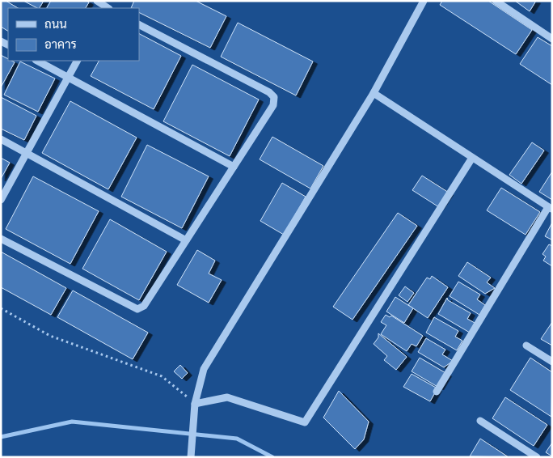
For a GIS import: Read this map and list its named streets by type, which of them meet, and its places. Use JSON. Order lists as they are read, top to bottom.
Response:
{
  "legend": ["ถนน", "อาคาร"]
}
